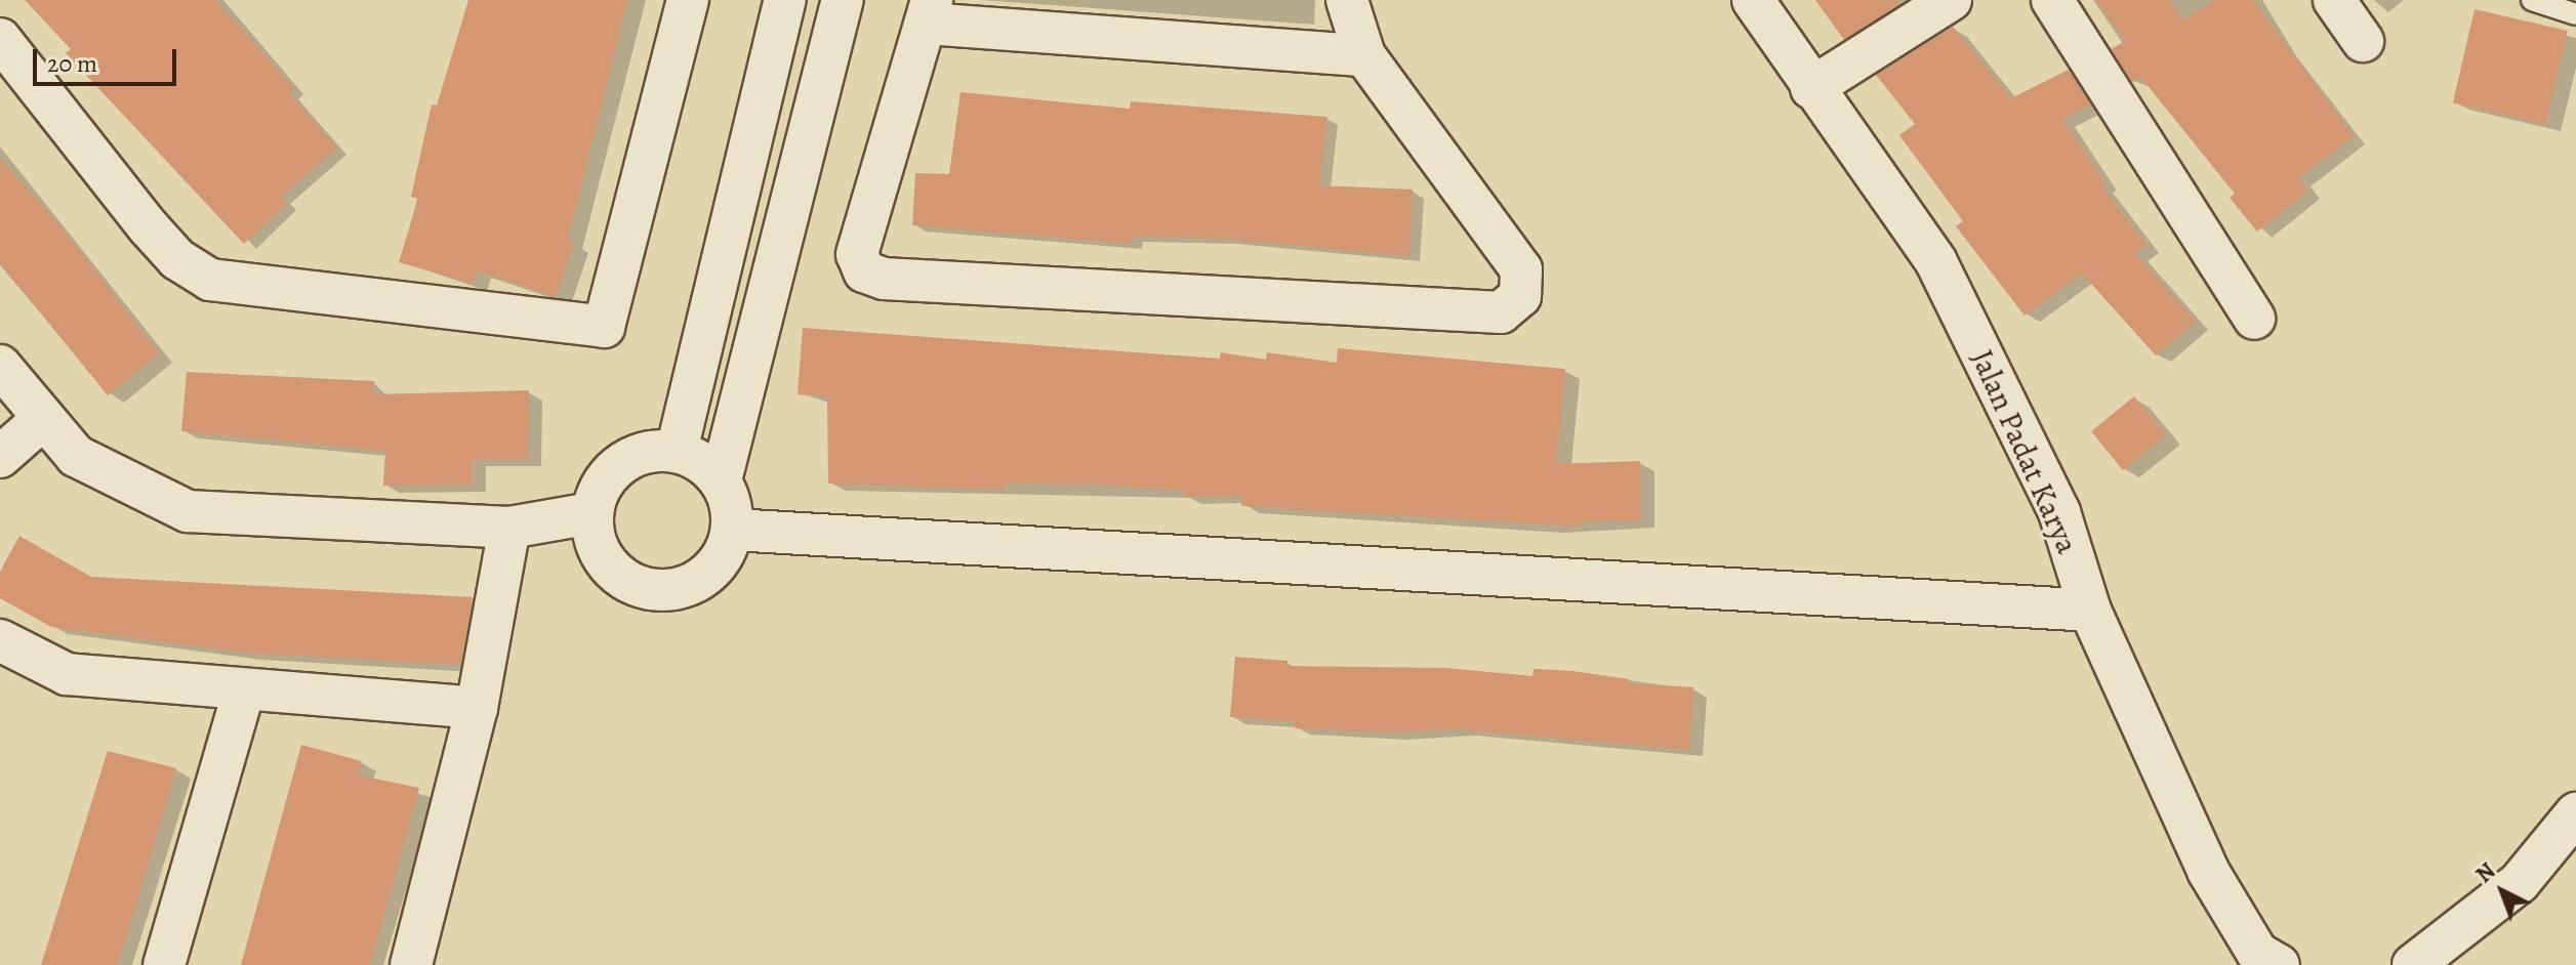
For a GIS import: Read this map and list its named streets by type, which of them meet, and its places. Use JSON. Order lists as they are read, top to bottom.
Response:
{
  "streets": {
    "street": ["Jalan Padat Karya"]
  },
  "scale_bar": "20 m",
  "north": "top left"
}
